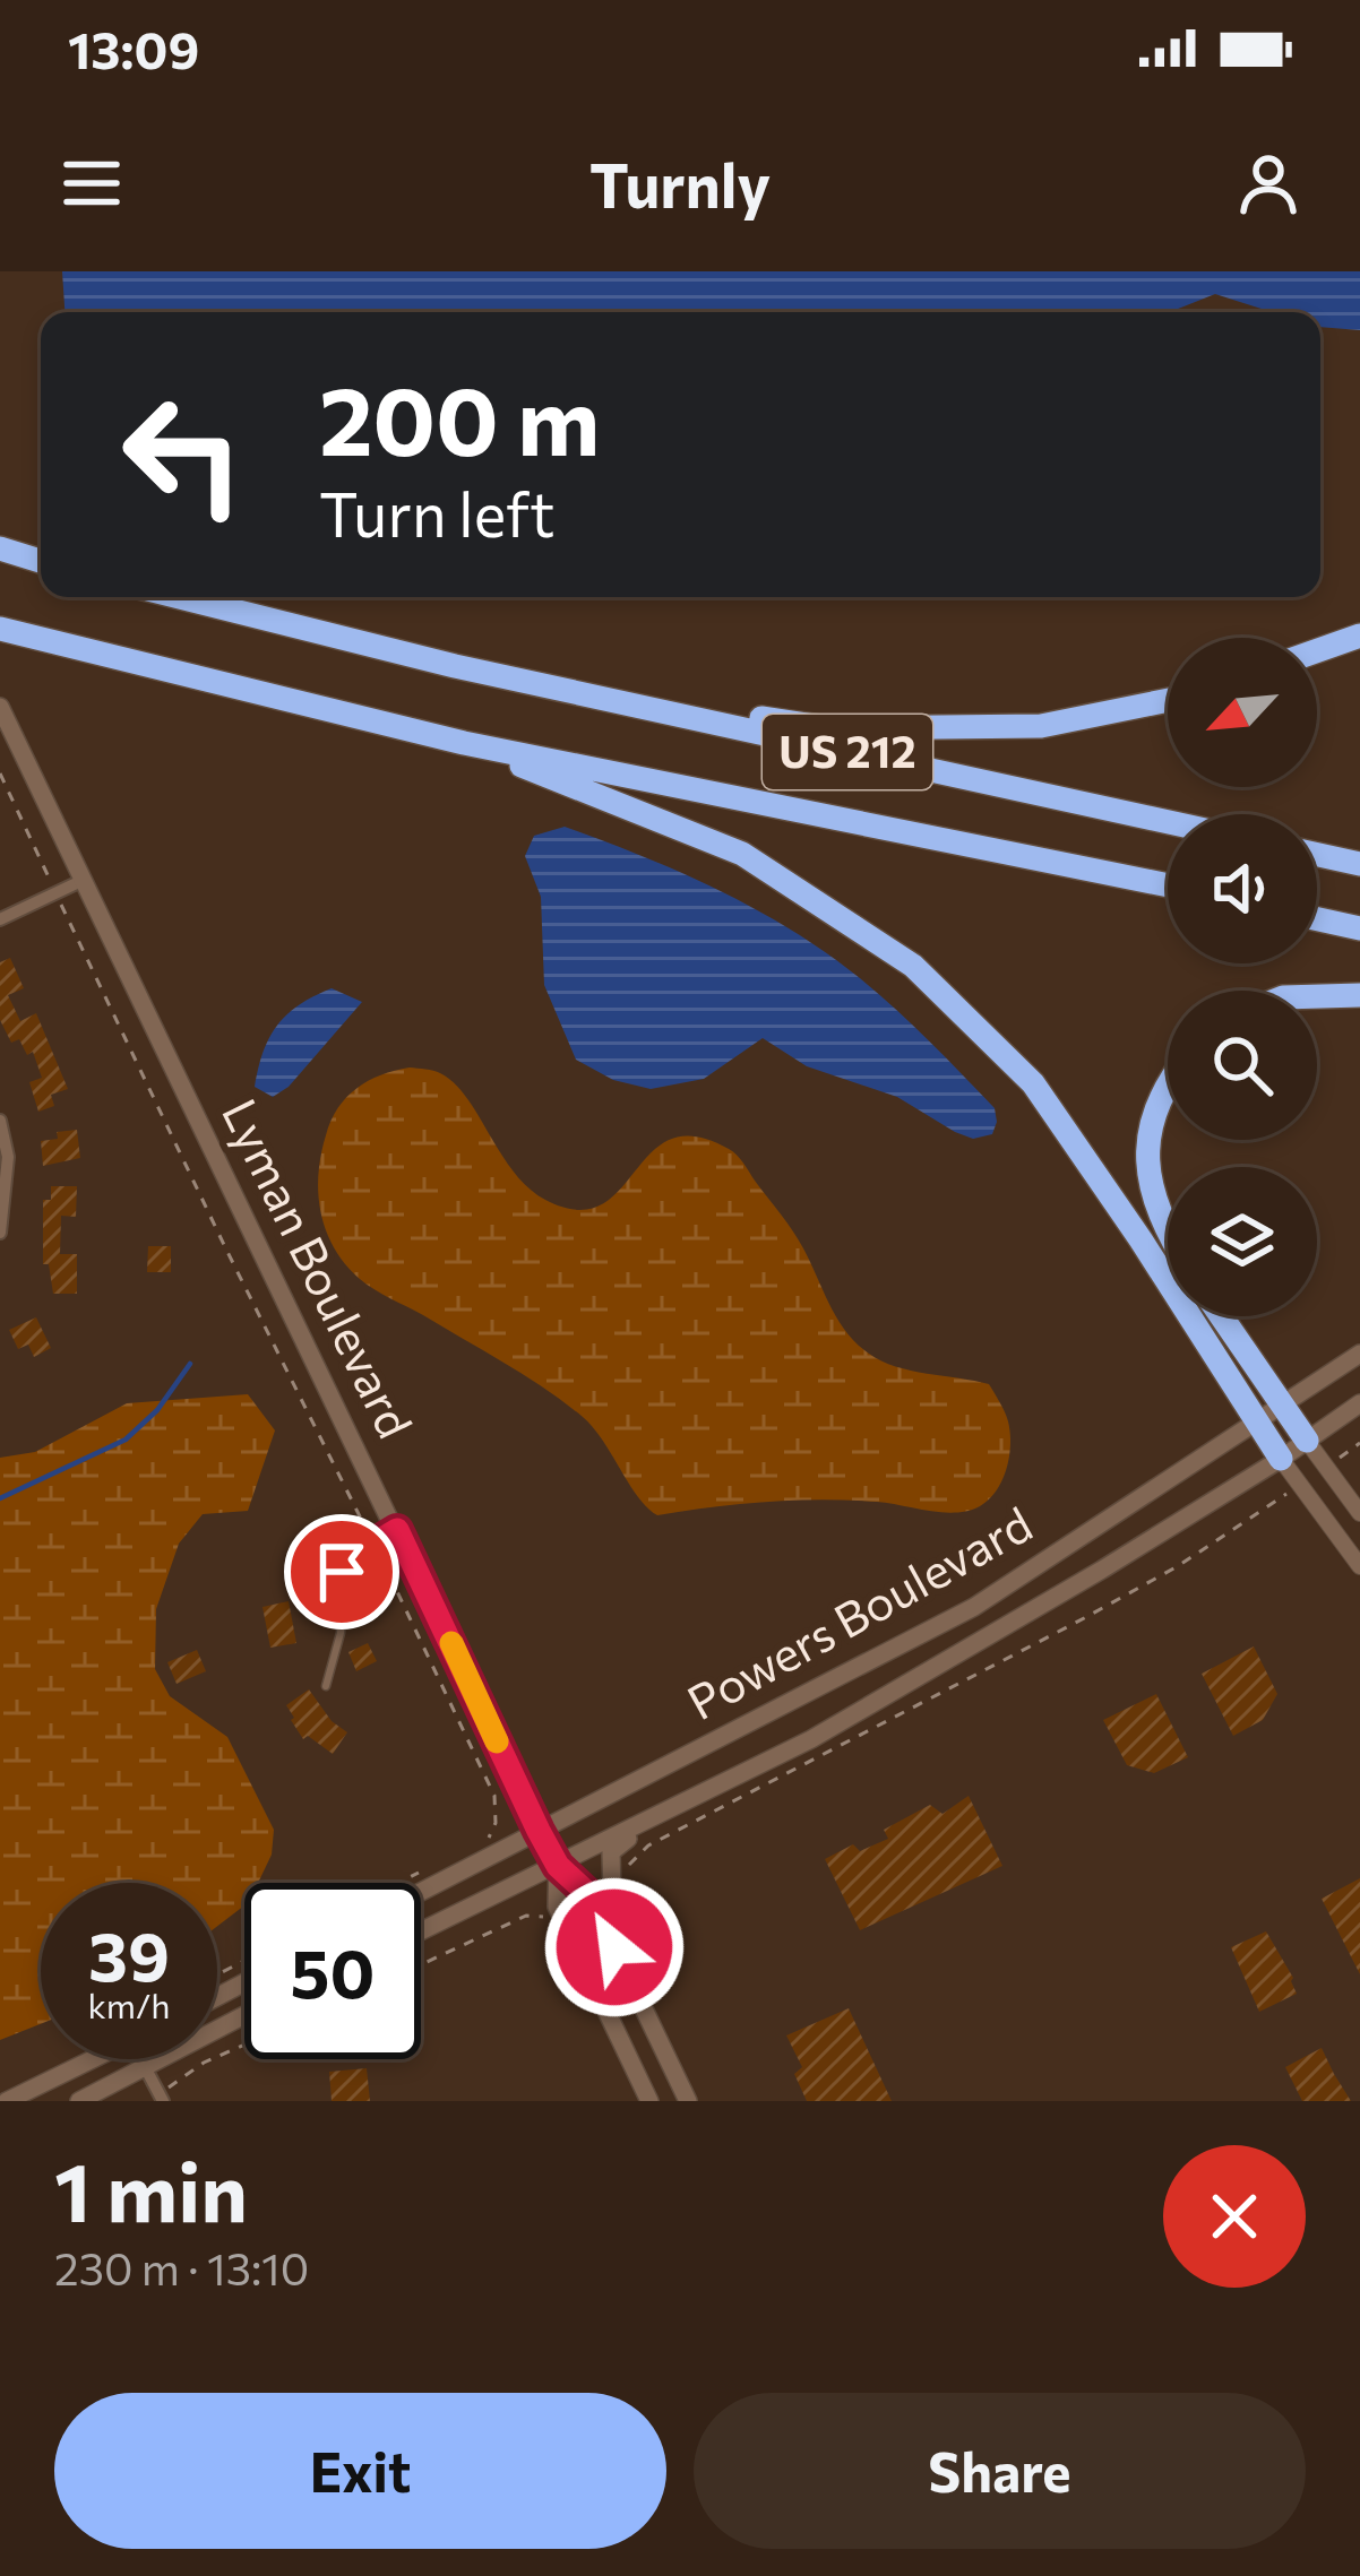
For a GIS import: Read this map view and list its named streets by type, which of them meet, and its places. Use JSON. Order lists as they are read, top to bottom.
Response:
{
  "streets": {
    "highway": ["US 212"],
    "main road": ["Lyman Boulevard", "Powers Boulevard"]
  },
  "crossings": [
    ["Lyman Boulevard", "Powers Boulevard"]
  ],
  "north": "bottom left",
  "page": {
    "status": "13:09",
    "header": "Turnly",
    "turn": ["200 m", "Turn left"],
    "speed": "39 km/h",
    "limit": "50",
    "heading": ["1 min", "230 m · 13:10"],
    "buttons": ["Exit", "Share"]
  }
}
